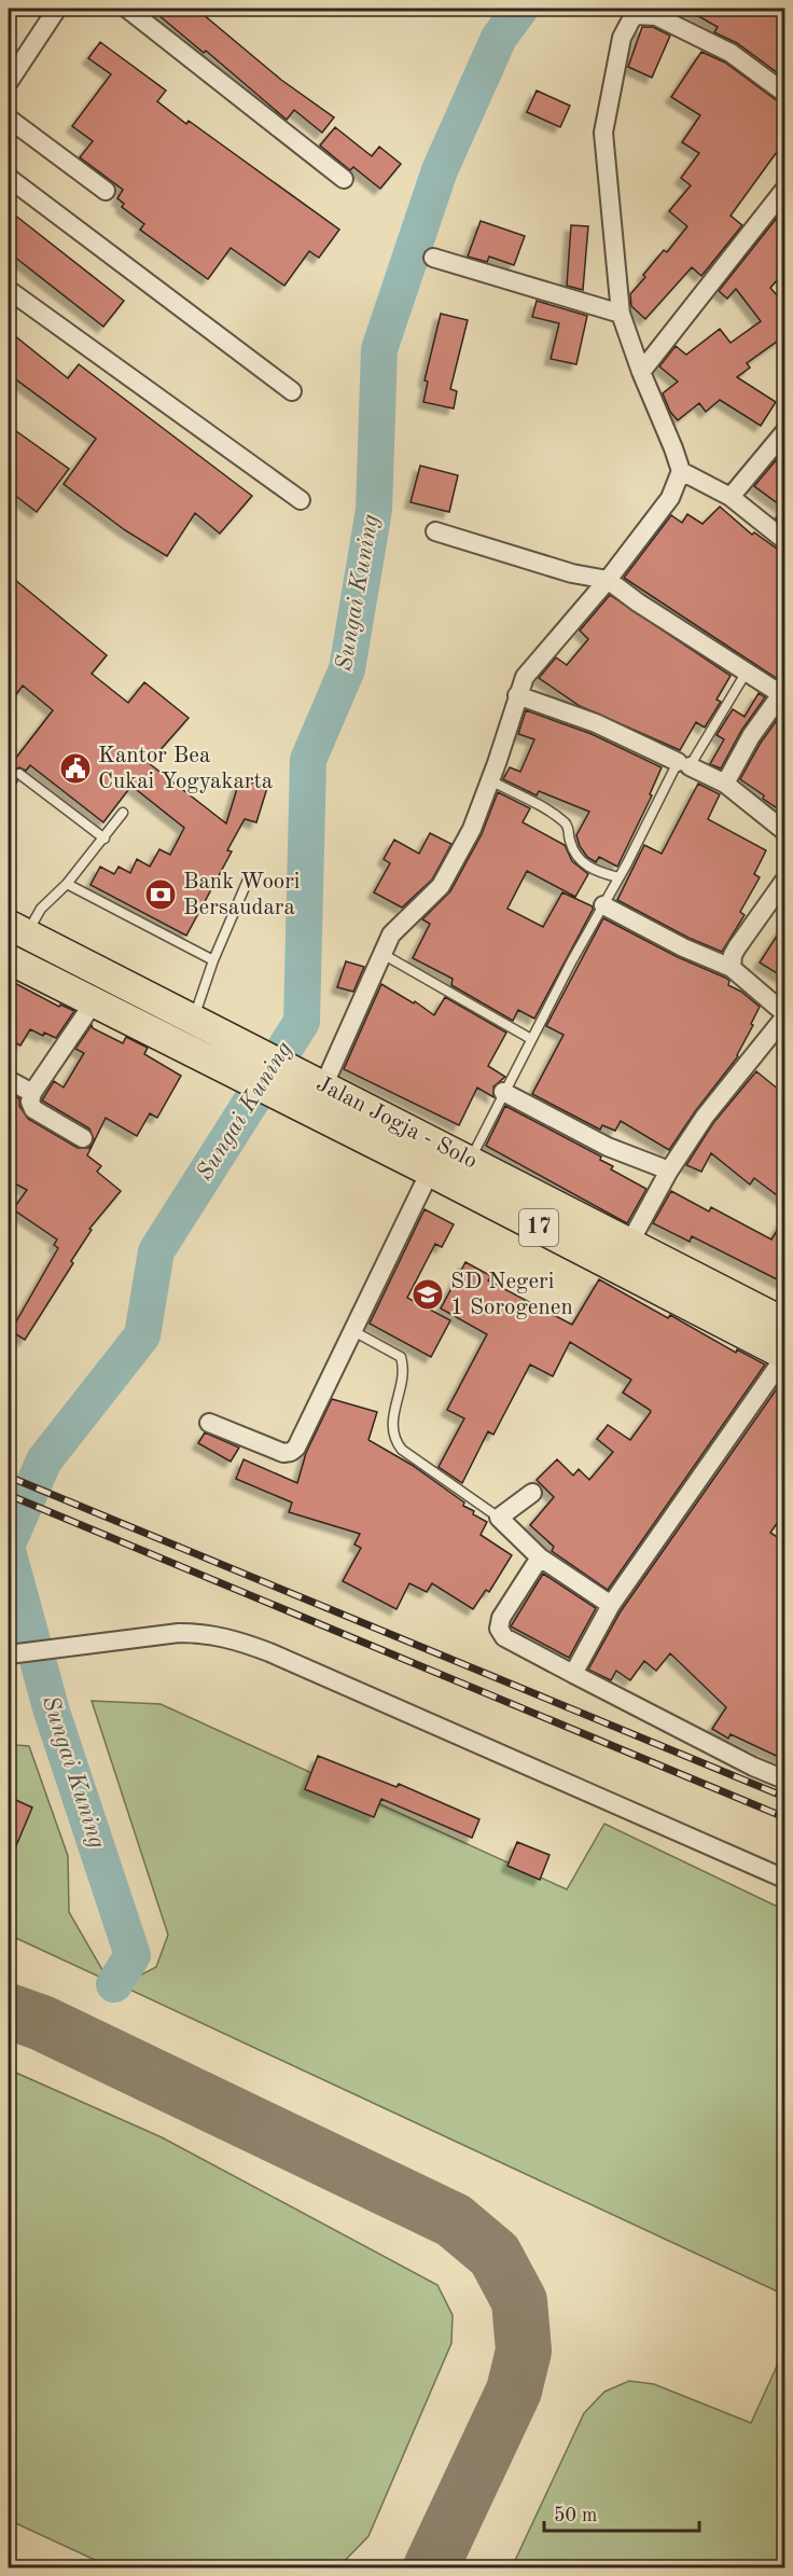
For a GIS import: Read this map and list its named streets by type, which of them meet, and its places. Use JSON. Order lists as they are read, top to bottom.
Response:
{
  "streets": {
    "highway": ["Jalan Jogja - Solo", "17"]
  },
  "water": ["Sungai Kuning"],
  "places": {
    "public building": ["Kantor Bea Cukai Yogyakarta"],
    "bank": ["Bank Woori Bersaudara"],
    "school or university": ["SD Negeri 1 Sorogenen"]
  },
  "scale_bar": "50 m"
}
